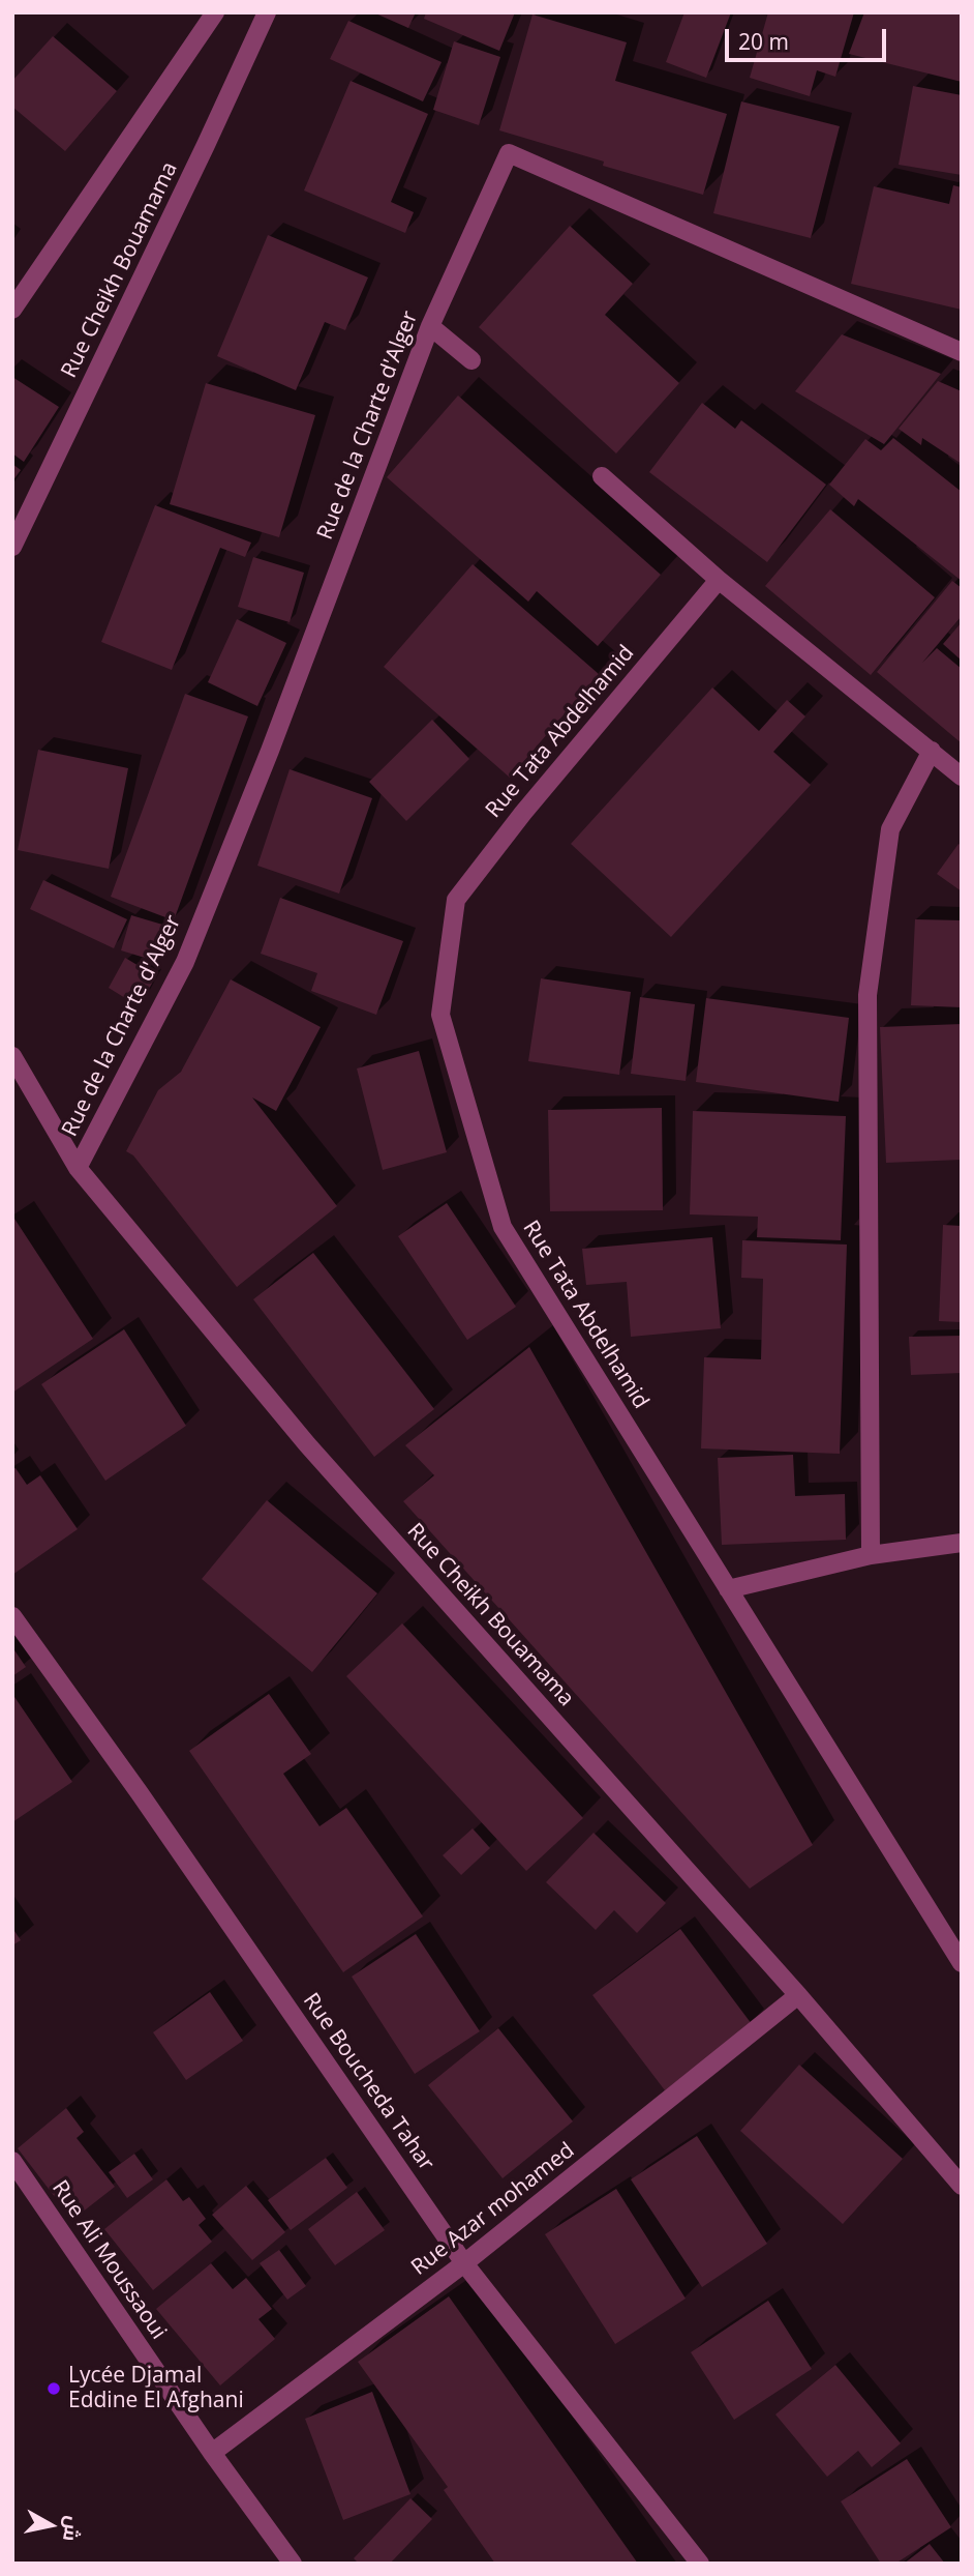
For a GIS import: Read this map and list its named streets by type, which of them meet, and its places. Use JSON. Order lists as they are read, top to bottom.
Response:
{
  "streets": {
    "street": [
      "Rue Cheikh Bouamama",
      "Rue de la Charte d'Alger",
      "Rue Tata Abdelhamid",
      "Rue Boucheda Tahar",
      "Rue Azar mohamed",
      "Rue Ali Moussaoui"
    ]
  },
  "crossings": [
    ["Rue Cheikh Bouamama", "Rue de la Charte d'Alger"],
    ["Rue Cheikh Bouamama", "Rue Azar mohamed"],
    ["Rue Boucheda Tahar", "Rue Azar mohamed"],
    ["Rue Azar mohamed", "Rue Ali Moussaoui"]
  ],
  "places": ["Lycée Djamal Eddine El Afghani"],
  "scale_bar": "20 m",
  "north": "right"
}
